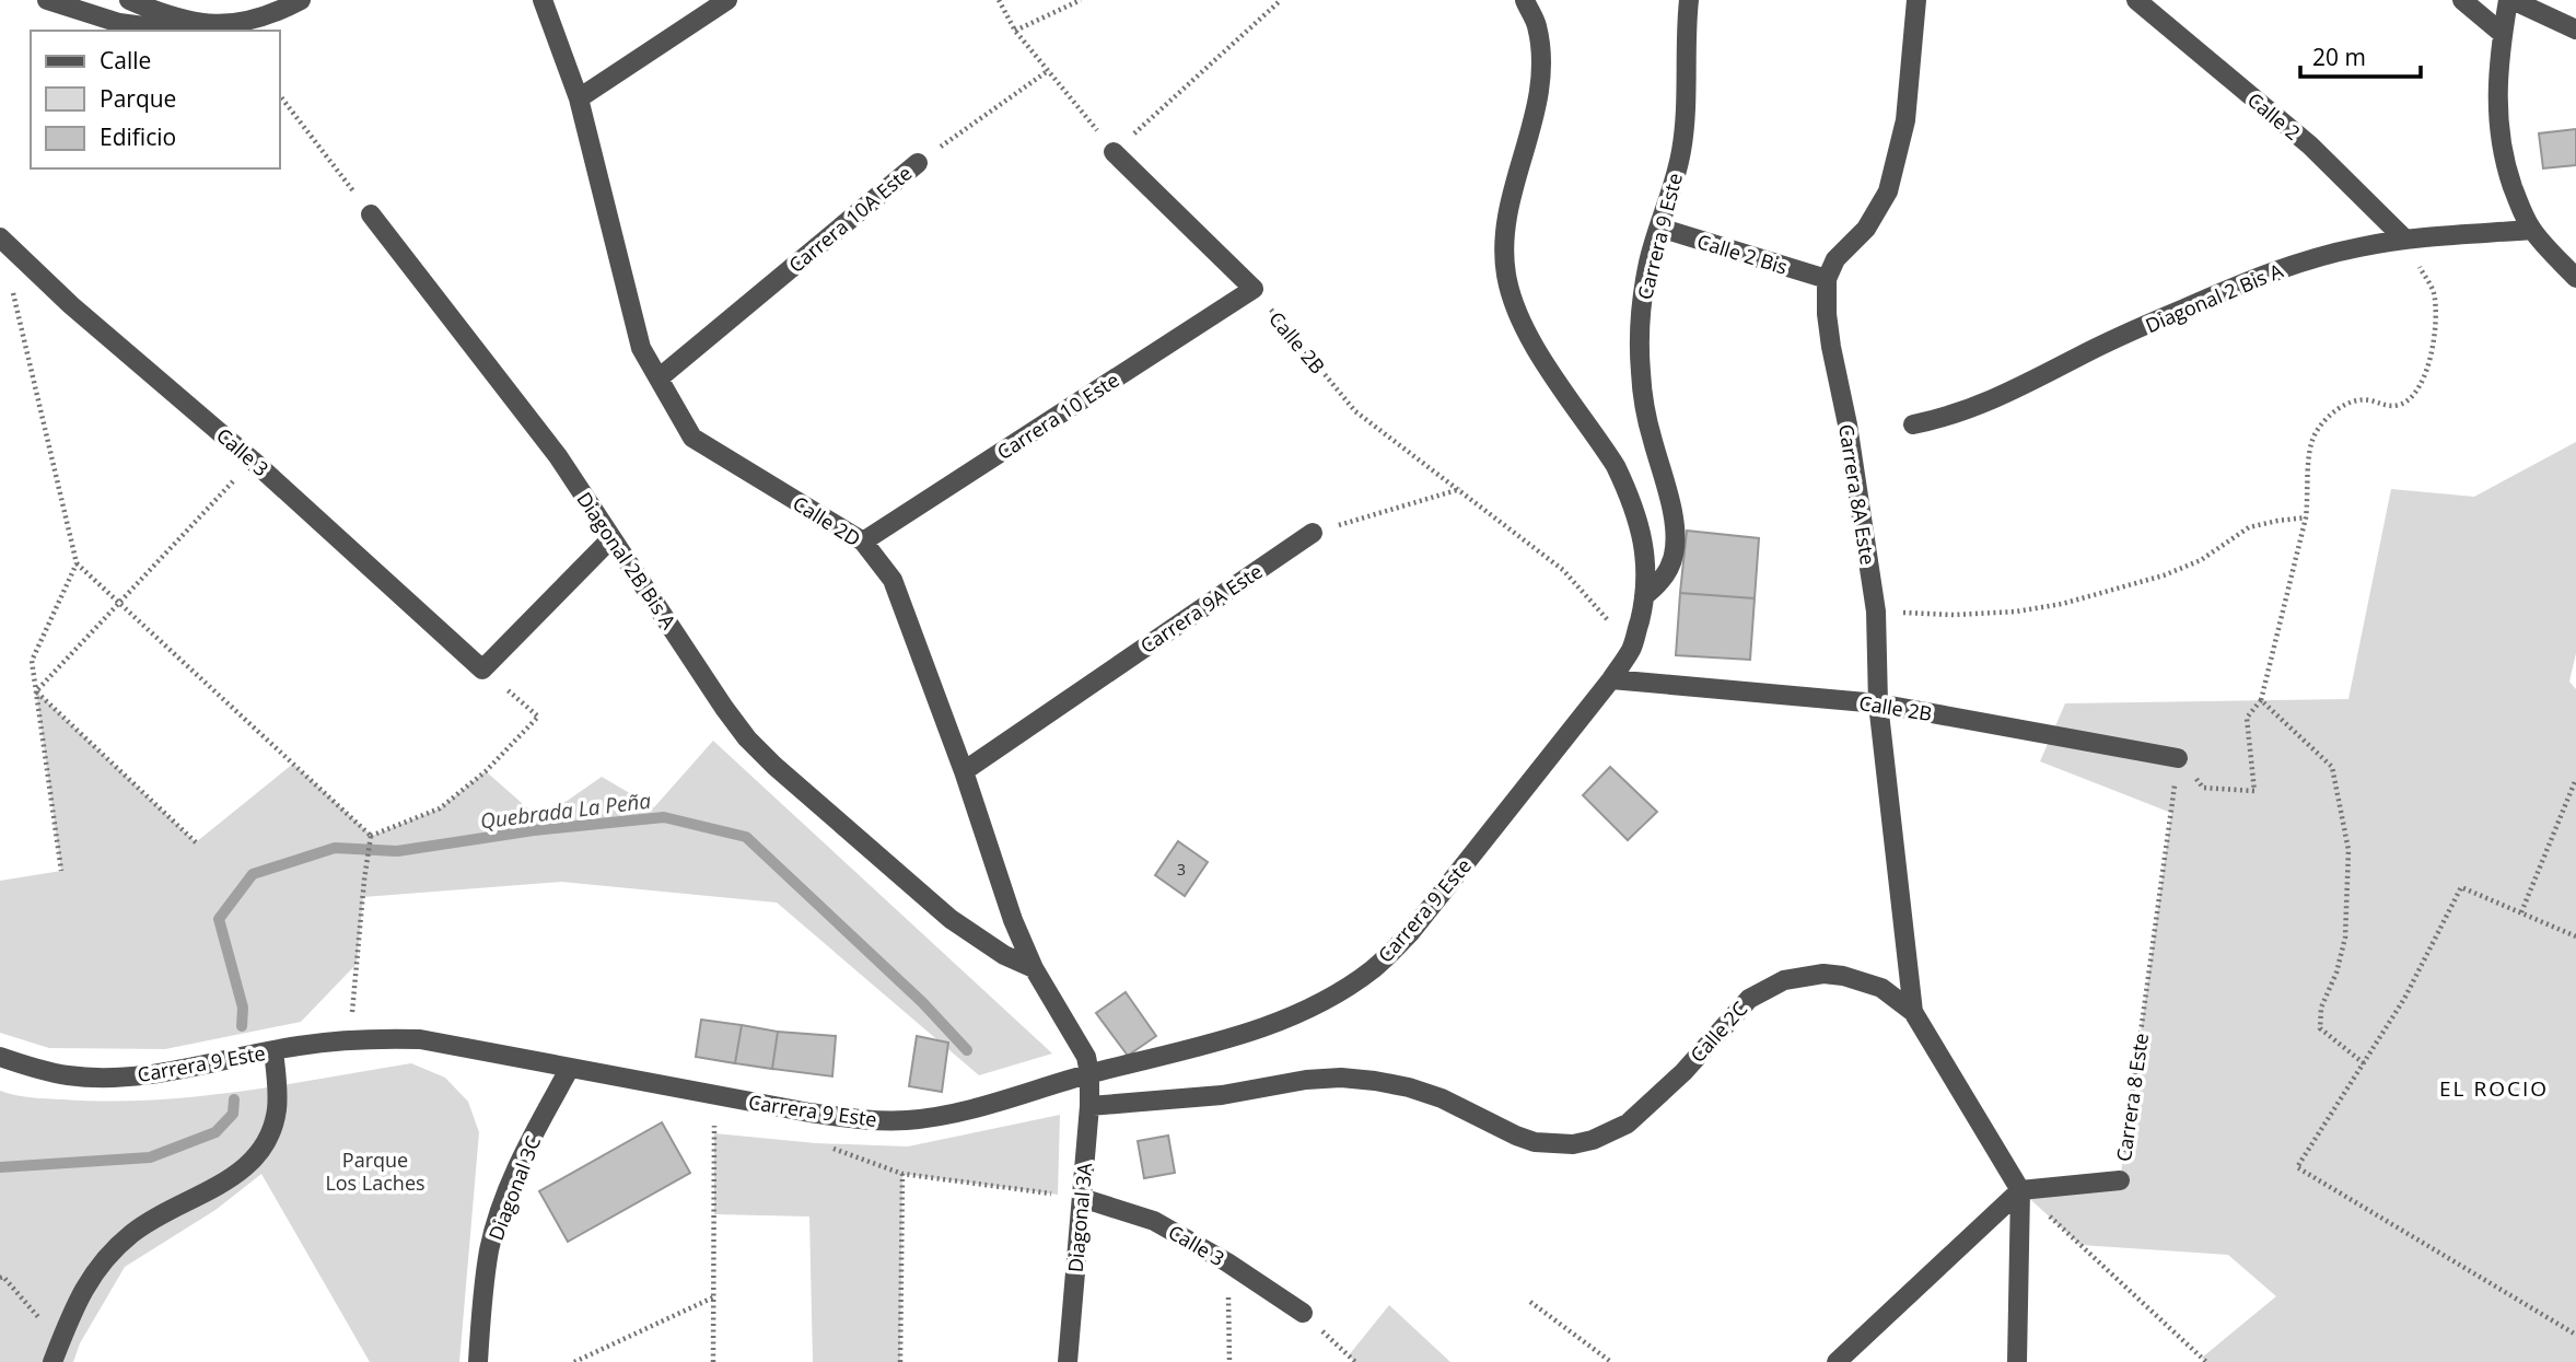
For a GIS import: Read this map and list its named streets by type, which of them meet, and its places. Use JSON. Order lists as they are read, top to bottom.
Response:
{
  "streets": {
    "street": [
      "Calle 2",
      "Carrera 10A Este",
      "Carrera 9 Este",
      "Calle 2 Bis",
      "Diagonal 2 Bis A",
      "Calle 2B",
      "Carrera 10 Este",
      "Calle 3",
      "Carrera 8A Este",
      "Calle 2D",
      "Diagonal 2B Bis A",
      "Carrera 9A Este",
      "Calle 2C",
      "Carrera 8 Este",
      "Diagonal 3C",
      "Diagonal 3A"
    ]
  },
  "crossings": [
    ["Calle 2", "Diagonal 2 Bis A"],
    ["Carrera 10A Este", "Calle 2D"],
    ["Carrera 9 Este", "Calle 2 Bis"],
    ["Carrera 9 Este", "Calle 2B"],
    ["Carrera 9 Este", "Calle 2D"],
    ["Carrera 9 Este", "Diagonal 3C"],
    ["Carrera 9 Este", "Diagonal 3A"],
    ["Calle 2 Bis", "Carrera 8A Este"],
    ["Calle 2B", "Carrera 10 Este"],
    ["Calle 2B", "Carrera 8A Este"],
    ["Calle 2B", "Carrera 8 Este"],
    ["Carrera 10 Este", "Calle 2D"],
    ["Calle 3", "Diagonal 3A"],
    ["Carrera 8A Este", "Calle 2C"],
    ["Calle 2D", "Diagonal 2B Bis A"],
    ["Calle 2D", "Carrera 9A Este"],
    ["Calle 2D", "Diagonal 3A"],
    ["Calle 2C", "Carrera 8 Este"],
    ["Calle 2C", "Diagonal 3A"]
  ],
  "districts": ["EL ROCIO"],
  "water": ["Quebrada La Peña"],
  "parks": ["Parque Los Laches"],
  "house_numbers": ["3"],
  "legend": ["Calle", "Parque", "Edificio"],
  "scale_bar": "20 m"
}
